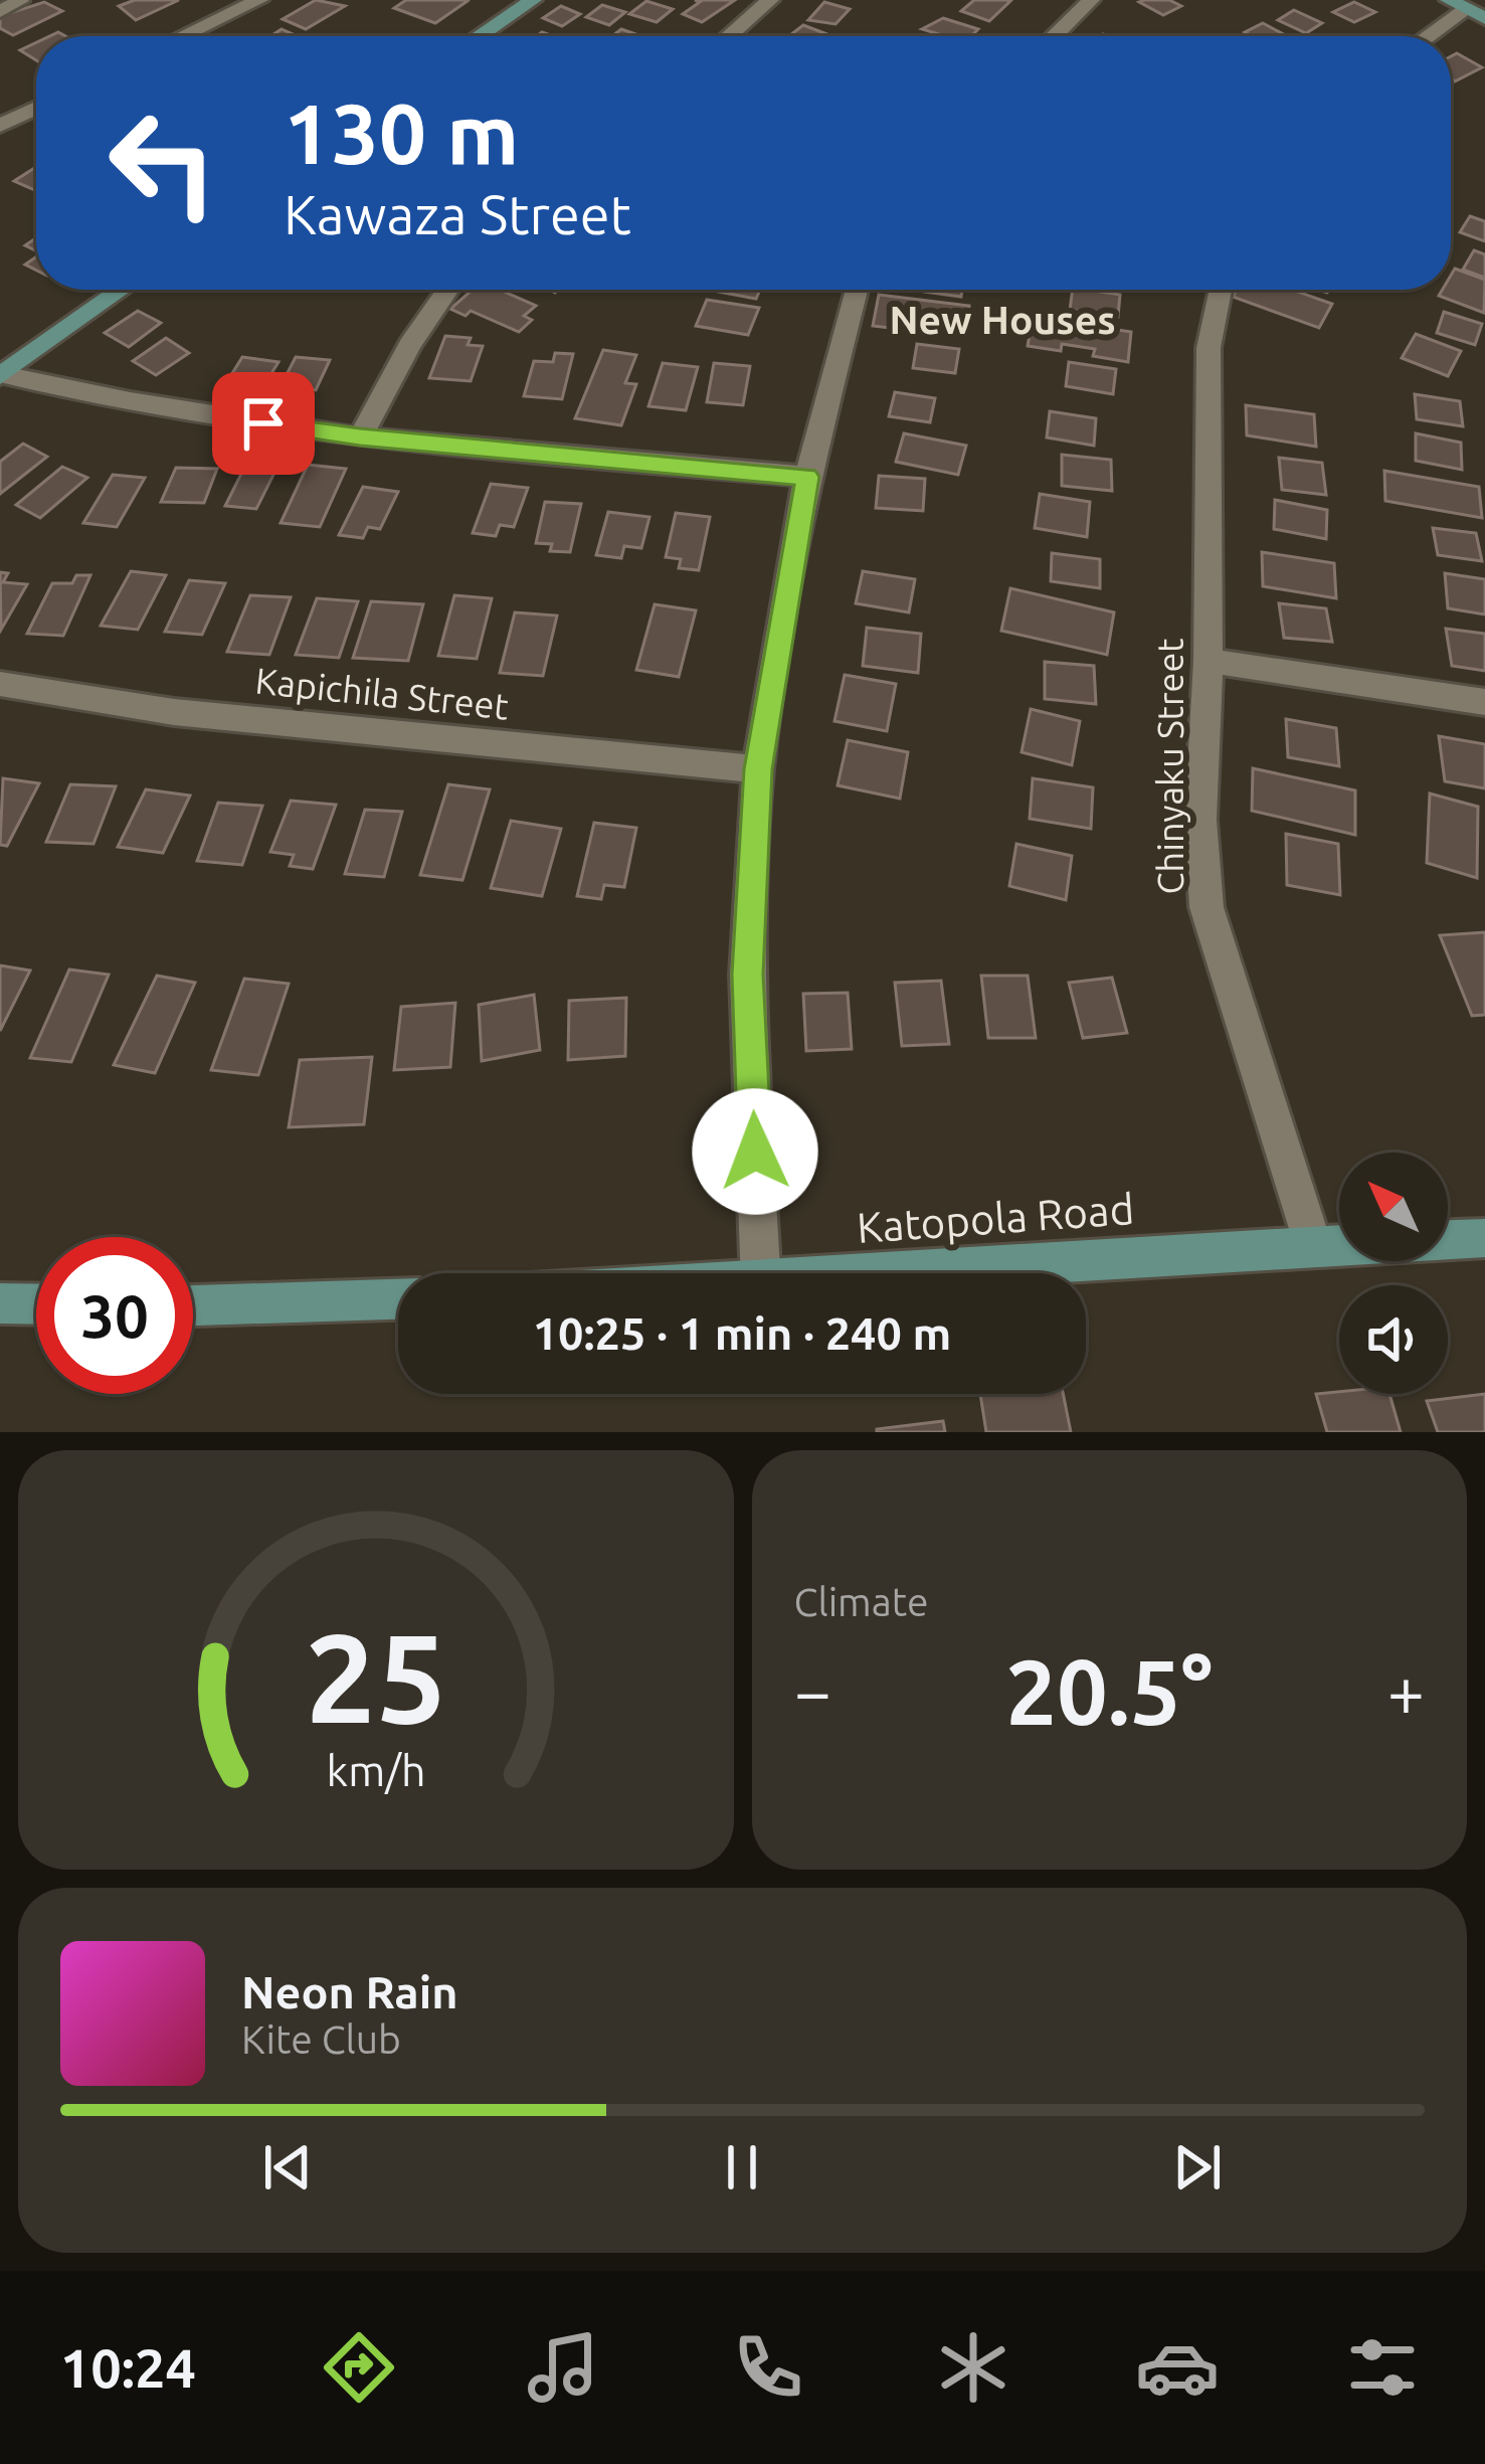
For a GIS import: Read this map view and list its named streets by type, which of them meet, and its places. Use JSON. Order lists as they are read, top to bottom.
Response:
{
  "streets": {
    "street": ["Kapichila Street", "Chinyaku Street", "Katopola Road"]
  },
  "crossings": [
    ["Chinyaku Street", "Katopola Road"]
  ],
  "districts": ["New Houses"],
  "north": "top left",
  "page": {
    "turn": ["130 m", "Kawaza Street"],
    "limit": "30",
    "trip": "10:25 · 1 min · 240 m",
    "tile": "Climate",
    "heat": ["−", "20.5°", "+"],
    "song": ["Neon Rain", "Kite Club"],
    "tabs": "10:24",
    "gauge": ["25", "km/h"]
  }
}
